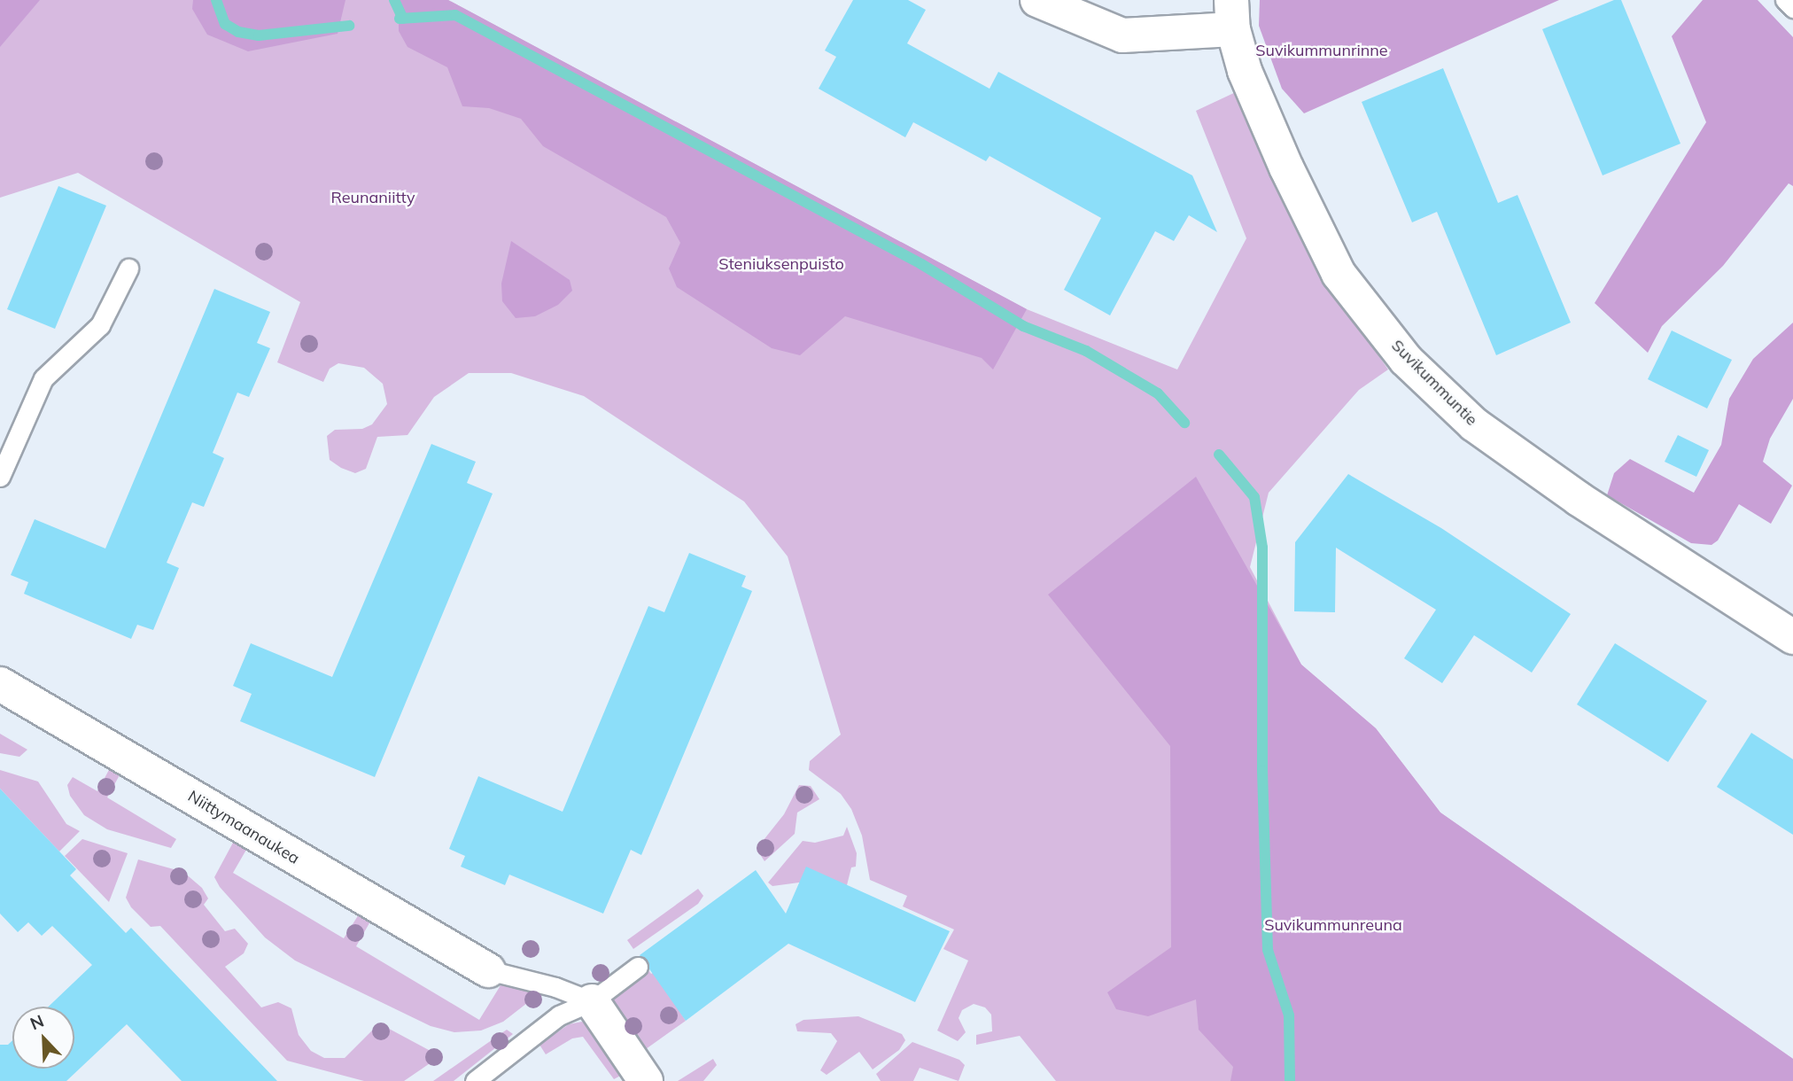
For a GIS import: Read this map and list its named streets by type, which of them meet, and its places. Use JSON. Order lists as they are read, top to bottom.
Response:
{
  "streets": {
    "street": ["Suvikummuntie", "Niittymaanaukea"]
  },
  "parks": [
    "Suvikummunrinne",
    "Reunaniitty",
    "Steniuksenpuisto",
    "Suvikummunreuna"
  ],
  "north": "top left"
}
